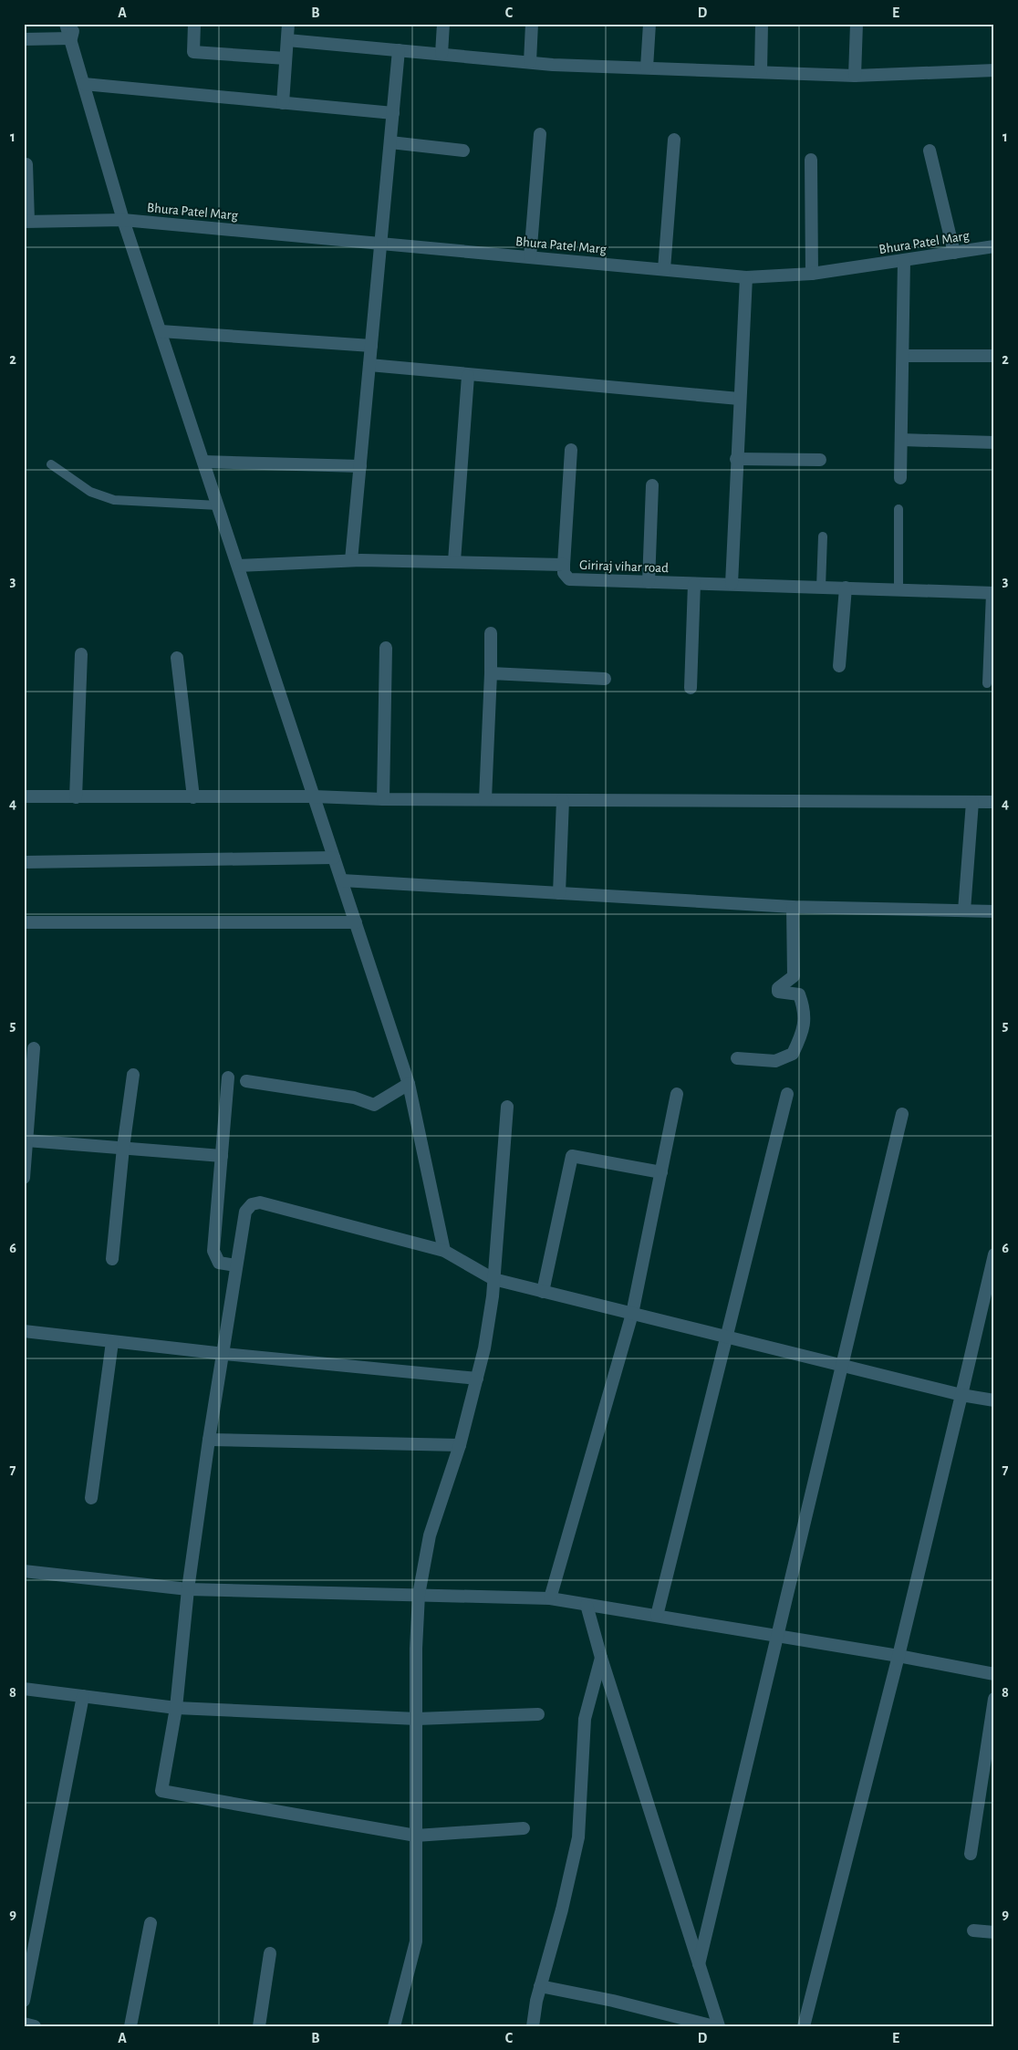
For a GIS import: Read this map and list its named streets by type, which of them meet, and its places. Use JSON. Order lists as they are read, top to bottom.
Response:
{
  "streets": {
    "street": ["Bhura Patel Marg", "Giriraj vihar road"]
  },
  "grid": {
    "columns": [
      "A",
      "B",
      "C",
      "D",
      "E"
    ],
    "rows": [
      "1",
      "2",
      "3",
      "4",
      "5",
      "6",
      "7",
      "8",
      "9"
    ]
  }
}
